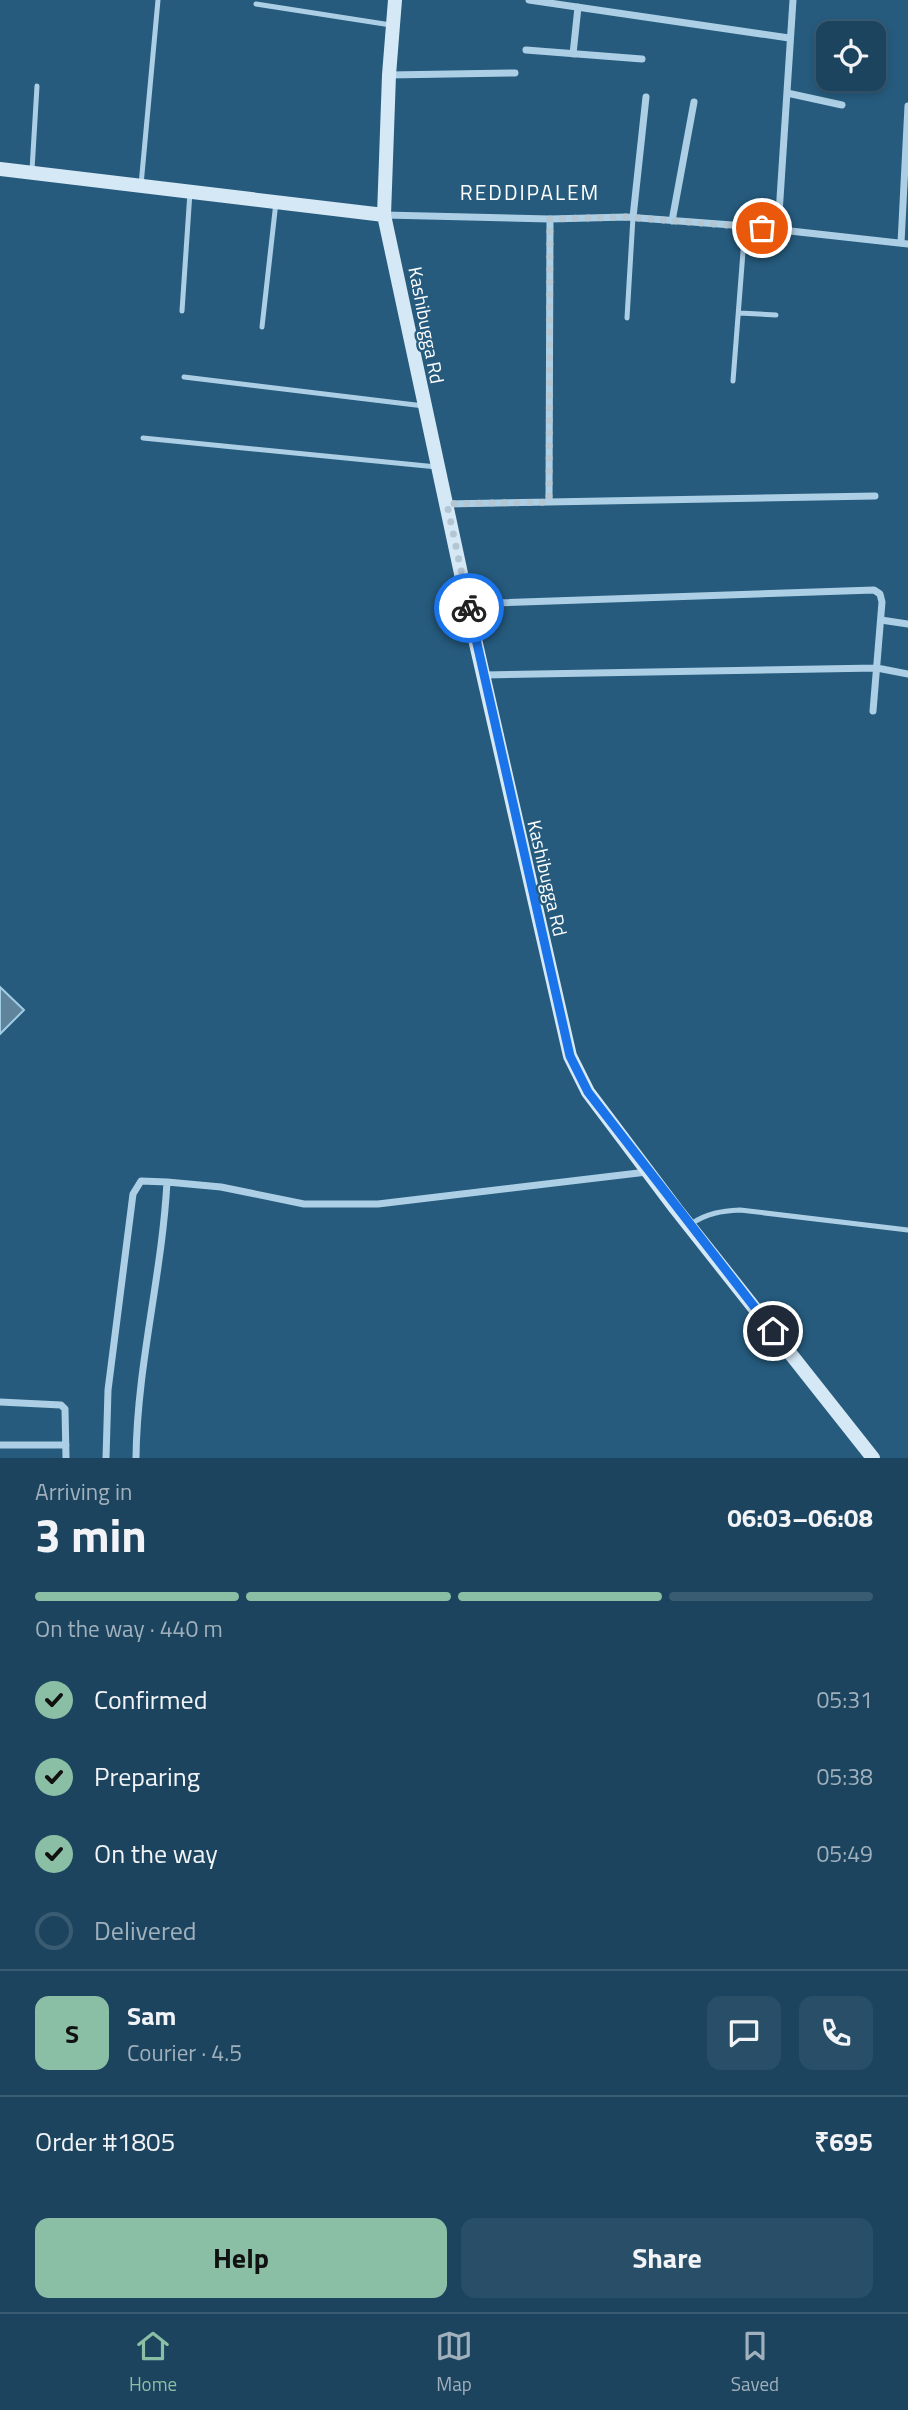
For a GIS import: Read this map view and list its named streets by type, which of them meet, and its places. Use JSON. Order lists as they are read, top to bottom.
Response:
{
  "streets": {
    "main road": ["Kashibugga Rd"]
  },
  "districts": ["REDDIPALEM"],
  "page": {
    "heading": ["3 min", "Arriving in", "06:03–06:08"],
    "panel": [
      "Sam",
      "Courier · 4.5",
      "Order #1805",
      "₹695"
    ],
    "bar": "On the way · 440 m",
    "list": [
      ["Confirmed", "05:31"],
      ["Preparing", "05:38"],
      ["On the way", "05:49"],
      "Delivered"
    ],
    "round": "S",
    "buttons": ["Help", "Share"],
    "tabs": ["Home", "Map", "Saved"]
  }
}
